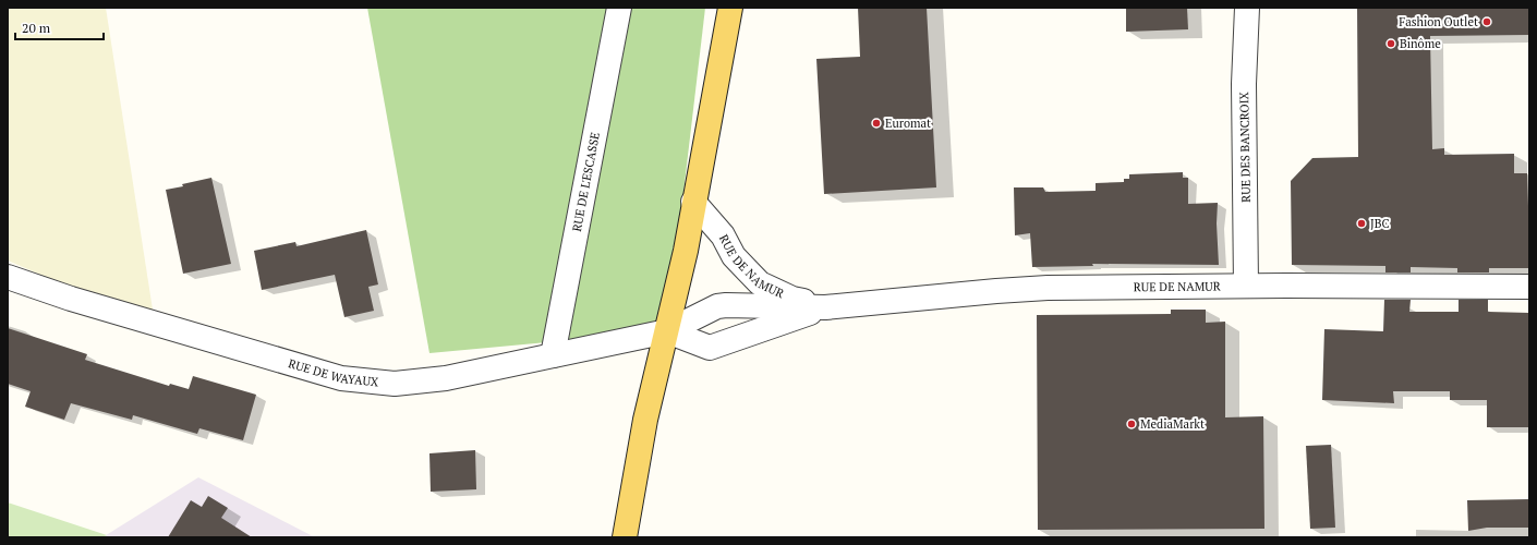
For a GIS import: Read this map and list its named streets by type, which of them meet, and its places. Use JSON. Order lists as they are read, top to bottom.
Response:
{
  "streets": {
    "street": [
      "RUE DES BANCROIX",
      "RUE DE L'ESCASSE",
      "RUE DE NAMUR",
      "RUE DE WAYAUX"
    ]
  },
  "crossings": [
    ["RUE DES BANCROIX", "RUE DE NAMUR"],
    ["RUE DE L'ESCASSE", "RUE DE WAYAUX"],
    ["RUE DE NAMUR", "RUE DE WAYAUX"]
  ],
  "places": [
    "Fashion Outlet",
    "Binôme",
    "Euromat",
    "JBC",
    "MediaMarkt"
  ],
  "scale_bar": "20 m"
}
